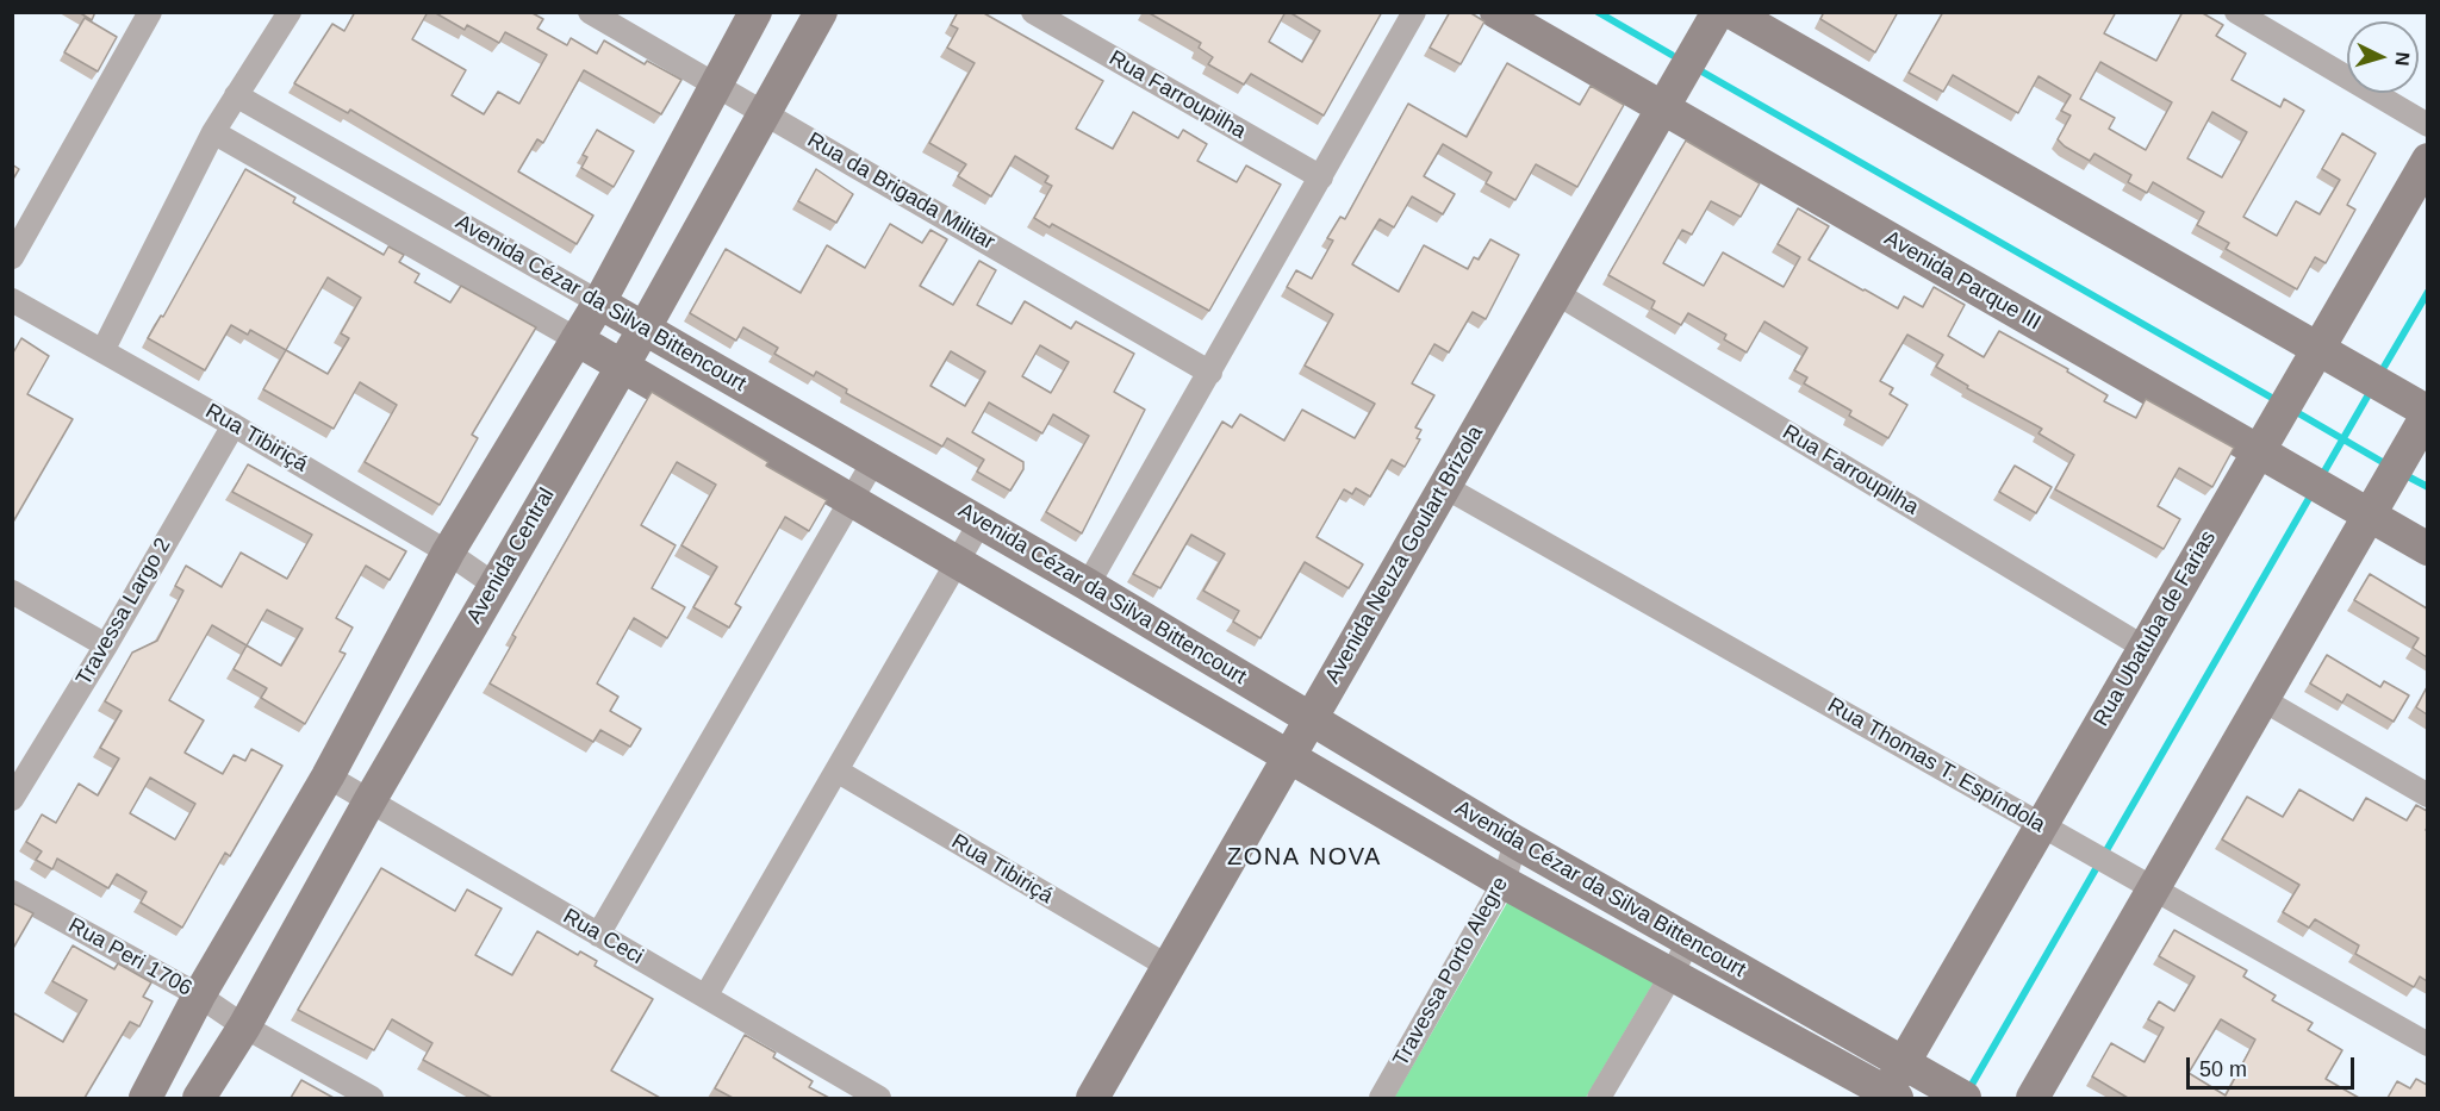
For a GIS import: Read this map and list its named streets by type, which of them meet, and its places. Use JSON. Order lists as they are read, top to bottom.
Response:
{
  "streets": {
    "street": [
      "Rua Farroupilha",
      "Rua da Brigada Militar",
      "Avenida Parque III",
      "Avenida Cézar da Silva Bittencourt",
      "Rua Tibiriçá",
      "Avenida Neuza Goulart Brizola",
      "Avenida Central",
      "Travessa Largo 2",
      "Rua Ubatuba de Farias",
      "Rua Thomas T. Espíndola",
      "Rua Ceci",
      "Rua Peri 1706",
      "Travessa Porto Alegre"
    ]
  },
  "crossings": [
    ["Rua Farroupilha", "Avenida Neuza Goulart Brizola"],
    ["Rua Farroupilha", "Rua Ubatuba de Farias"],
    ["Rua da Brigada Militar", "Avenida Central"],
    ["Avenida Parque III", "Avenida Neuza Goulart Brizola"],
    ["Avenida Parque III", "Rua Ubatuba de Farias"],
    ["Avenida Cézar da Silva Bittencourt", "Avenida Neuza Goulart Brizola"],
    ["Avenida Cézar da Silva Bittencourt", "Avenida Central"],
    ["Avenida Cézar da Silva Bittencourt", "Rua Ubatuba de Farias"],
    ["Avenida Cézar da Silva Bittencourt", "Travessa Porto Alegre"],
    ["Rua Tibiriçá", "Avenida Neuza Goulart Brizola"],
    ["Rua Tibiriçá", "Avenida Central"],
    ["Rua Tibiriçá", "Travessa Largo 2"],
    ["Avenida Neuza Goulart Brizola", "Rua Thomas T. Espíndola"],
    ["Avenida Central", "Rua Ceci"],
    ["Avenida Central", "Rua Peri 1706"],
    ["Rua Ubatuba de Farias", "Rua Thomas T. Espíndola"]
  ],
  "districts": ["ZONA NOVA"],
  "scale_bar": "50 m",
  "north": "right"
}
